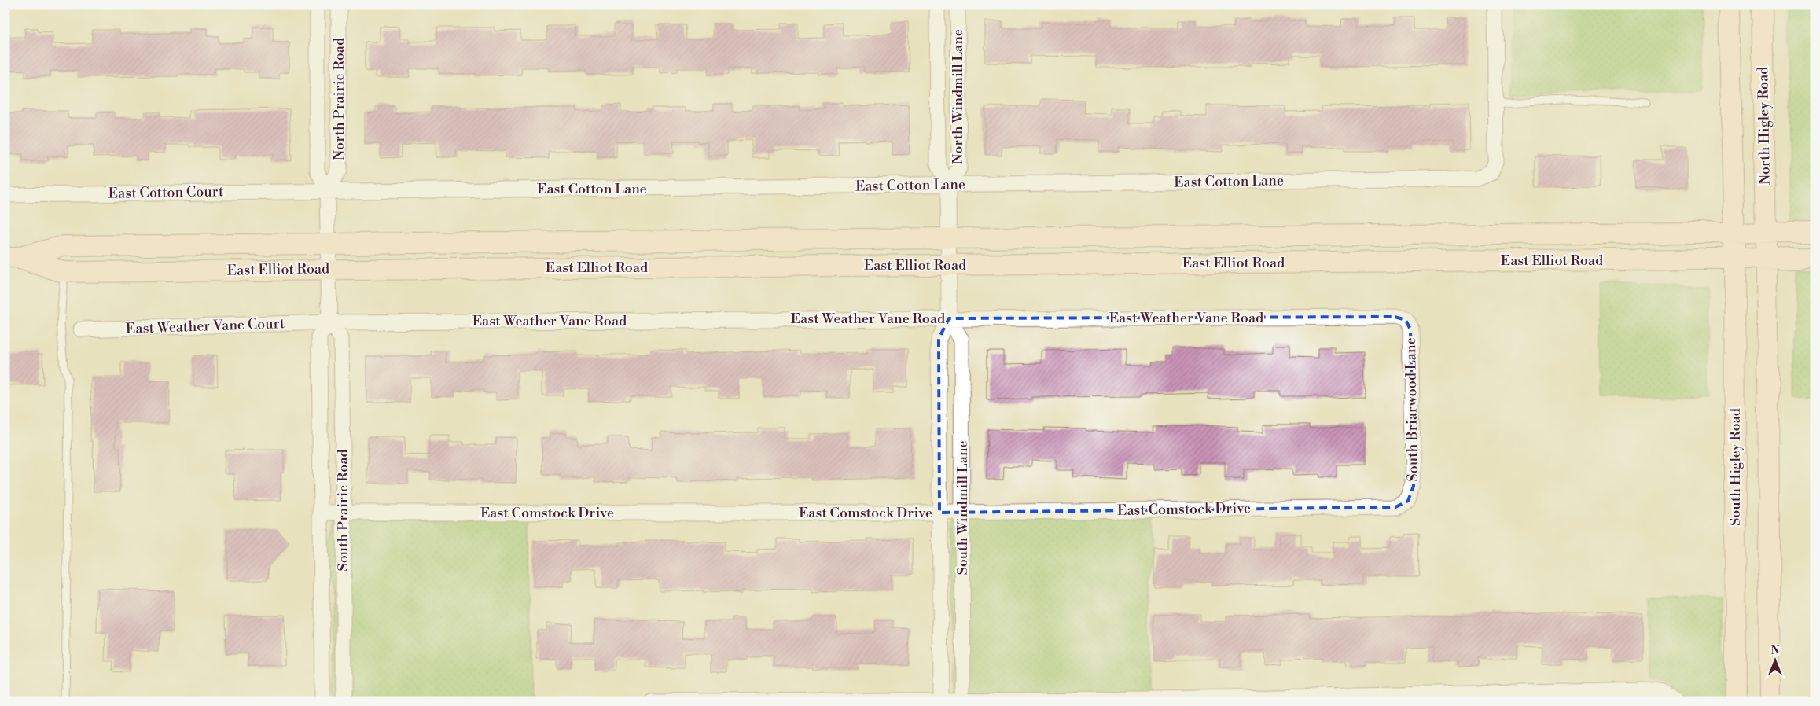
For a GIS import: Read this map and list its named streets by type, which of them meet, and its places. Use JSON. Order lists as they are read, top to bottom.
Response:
{
  "streets": {
    "main road": ["North Higley Road", "East Elliot Road", "South Higley Road"],
    "street": [
      "North Windmill Lane",
      "North Prairie Road",
      "East Cotton Lane",
      "East Cotton Court",
      "East Weather Vane Road",
      "East Weather Vane Court",
      "South Briarwood Lane",
      "South Windmill Lane",
      "East Comstock Drive",
      "South Prairie Road"
    ]
  },
  "crossings": [
    ["North Windmill Lane", "East Cotton Lane"],
    ["North Windmill Lane", "East Elliot Road"],
    ["North Windmill Lane", "South Windmill Lane"],
    ["North Prairie Road", "East Cotton Lane"],
    ["North Prairie Road", "East Cotton Court"],
    ["North Prairie Road", "East Elliot Road"],
    ["North Higley Road", "East Elliot Road"],
    ["East Cotton Lane", "East Cotton Court"],
    ["East Elliot Road", "South Higley Road"],
    ["East Elliot Road", "South Windmill Lane"],
    ["East Weather Vane Road", "East Weather Vane Court"],
    ["East Weather Vane Road", "South Briarwood Lane"],
    ["East Weather Vane Road", "South Windmill Lane"],
    ["East Weather Vane Road", "South Prairie Road"],
    ["East Weather Vane Court", "South Prairie Road"],
    ["South Briarwood Lane", "East Comstock Drive"],
    ["South Windmill Lane", "East Comstock Drive"],
    ["East Comstock Drive", "South Prairie Road"]
  ],
  "north": "top"
}
